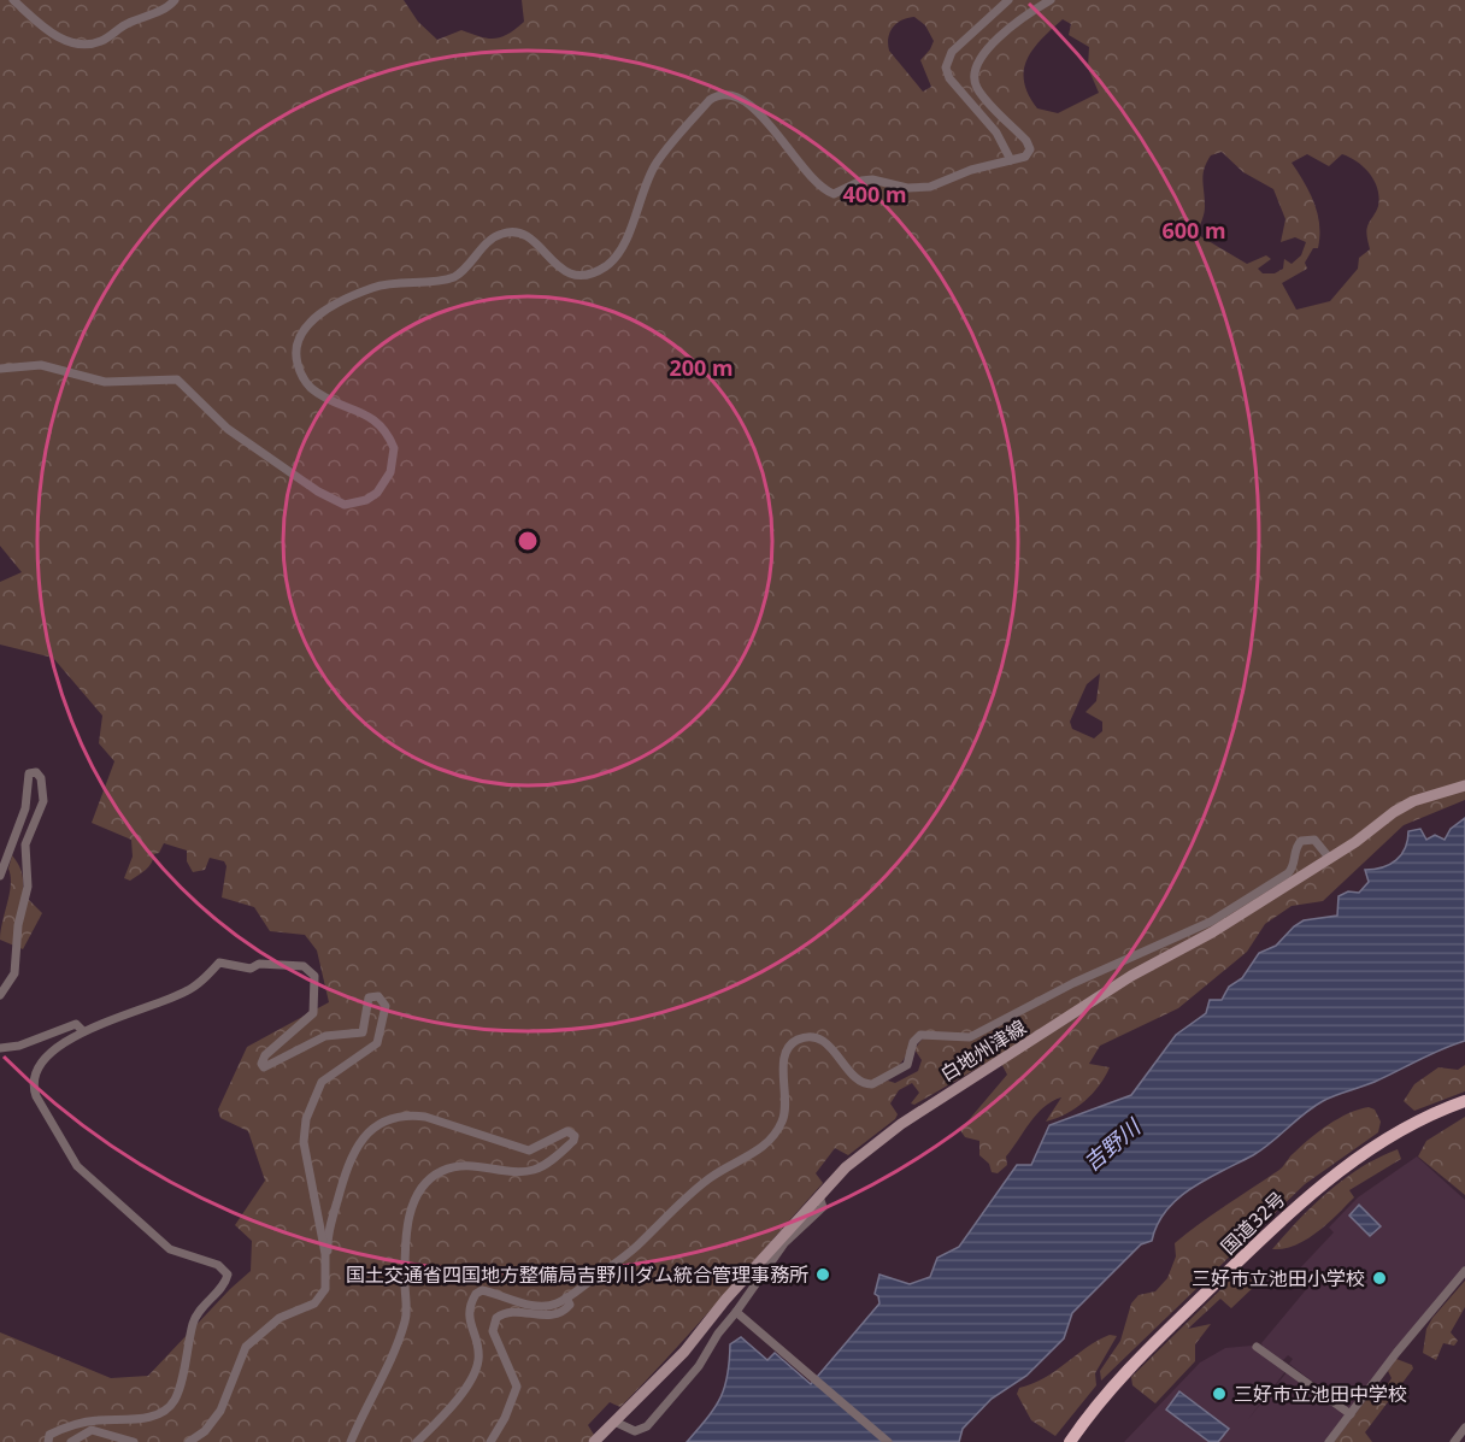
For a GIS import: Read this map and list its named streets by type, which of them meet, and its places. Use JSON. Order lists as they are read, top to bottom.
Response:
{
  "streets": {
    "highway": ["国道32号"],
    "main road": ["白地州津線"]
  },
  "water": ["吉野川"],
  "places": ["国土交通省四国地方整備局吉野川ダム統合管理事務所", "三好市立池田小学校", "三好市立池田中学校"],
  "rings": ["400 m", "600 m", "200 m"]
}
